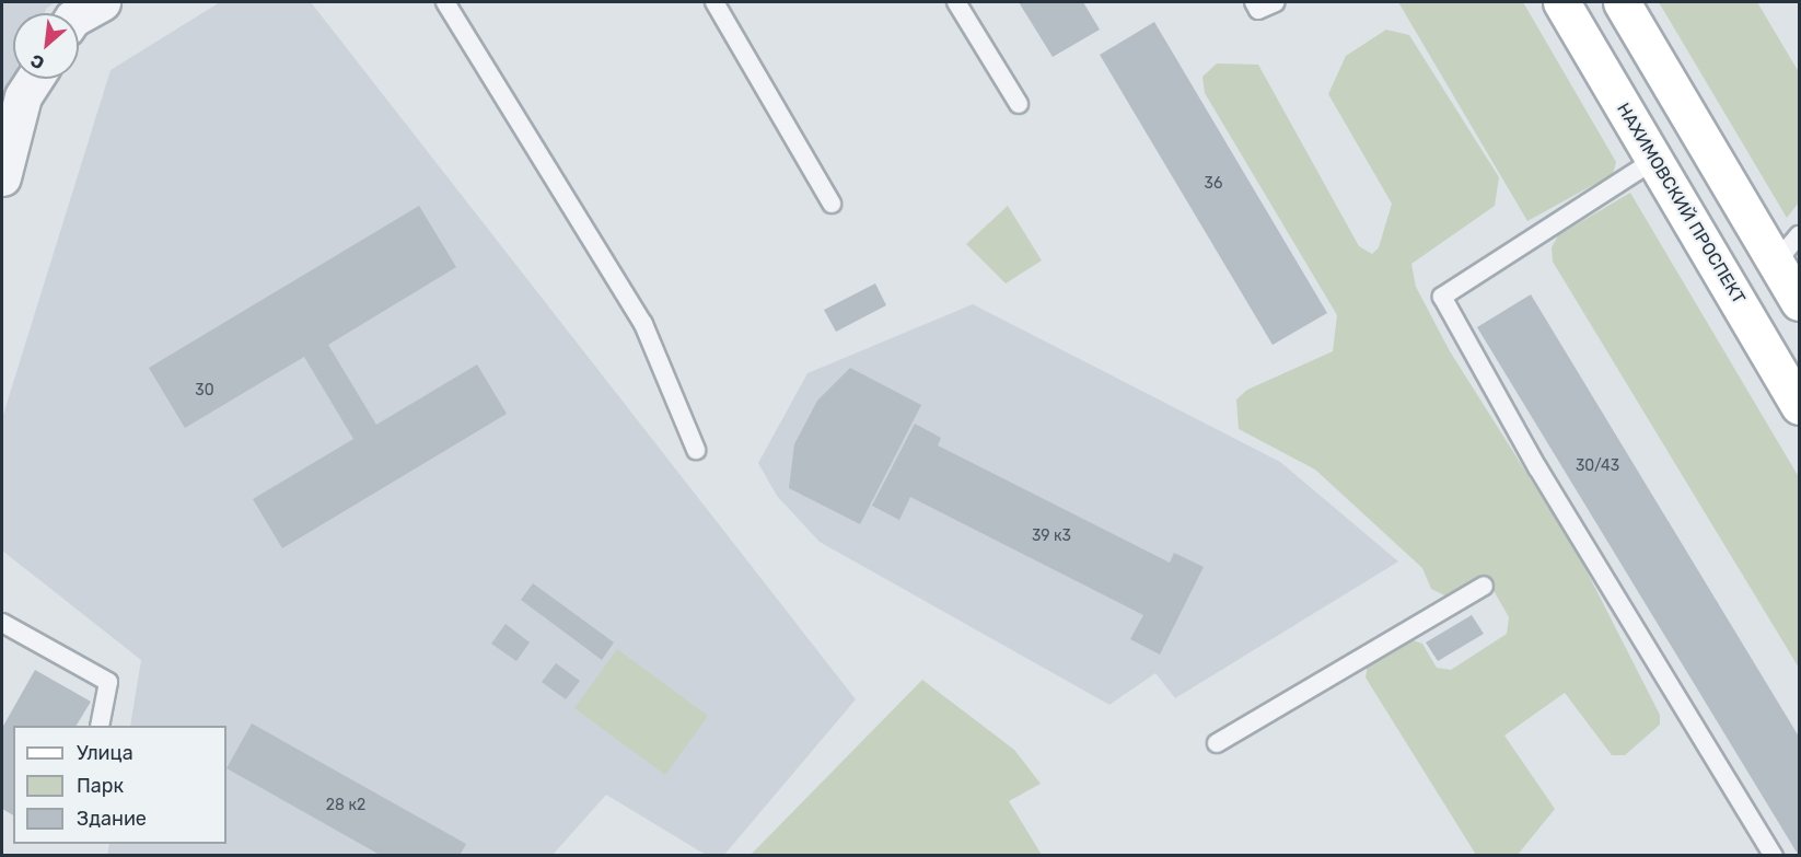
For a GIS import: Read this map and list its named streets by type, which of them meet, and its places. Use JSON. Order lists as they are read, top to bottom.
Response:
{
  "streets": {
    "main road": ["НАХИМОВСКИЙ ПРОСПЕКТ"]
  },
  "house_numbers": [
    "36",
    "30",
    "30/43",
    "39 к3",
    "28 к2"
  ],
  "legend": ["Улица", "Парк", "Здание"],
  "north": "bottom left"
}
